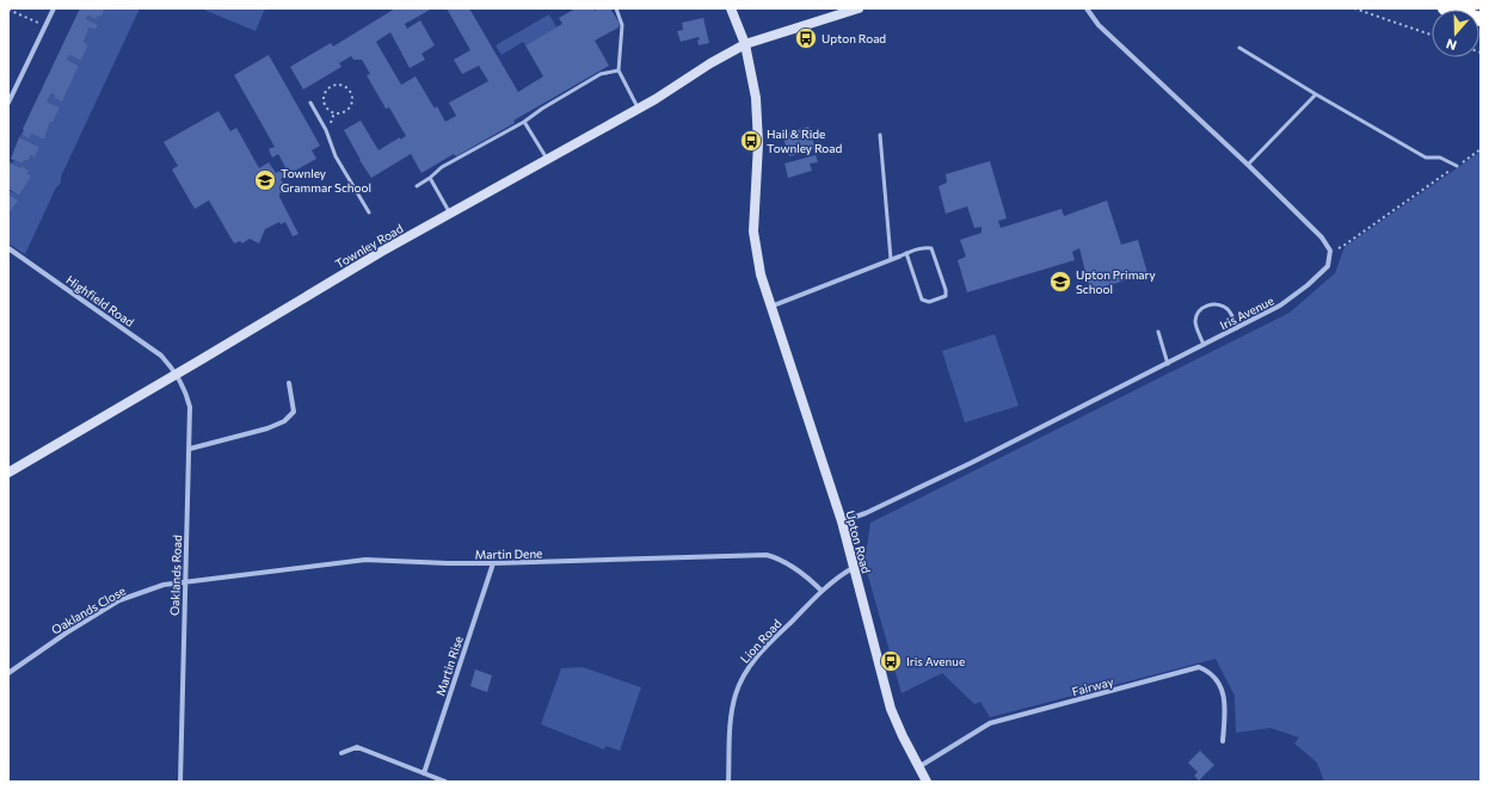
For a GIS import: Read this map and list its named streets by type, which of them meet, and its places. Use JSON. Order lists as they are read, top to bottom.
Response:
{
  "streets": {
    "street": [
      "Townley Road",
      "Highfield Road",
      "Iris Avenue",
      "Upton Road",
      "Martin Dene",
      "Oaklands Road",
      "Oaklands Close",
      "Lion Road",
      "Martin Rise",
      "Fairway"
    ]
  },
  "crossings": [
    ["Townley Road", "Highfield Road"],
    ["Townley Road", "Upton Road"],
    ["Townley Road", "Oaklands Road"],
    ["Highfield Road", "Oaklands Road"],
    ["Iris Avenue", "Upton Road"],
    ["Upton Road", "Lion Road"],
    ["Upton Road", "Fairway"],
    ["Martin Dene", "Oaklands Road"],
    ["Martin Dene", "Oaklands Close"],
    ["Martin Dene", "Lion Road"],
    ["Martin Dene", "Martin Rise"],
    ["Oaklands Road", "Oaklands Close"]
  ],
  "places": {
    "bus stop": ["Upton Road", "Hail & Ride Townley Road", "Iris Avenue"],
    "school or university": ["Townley Grammar School", "Upton Primary School"]
  },
  "north": "bottom"
}
